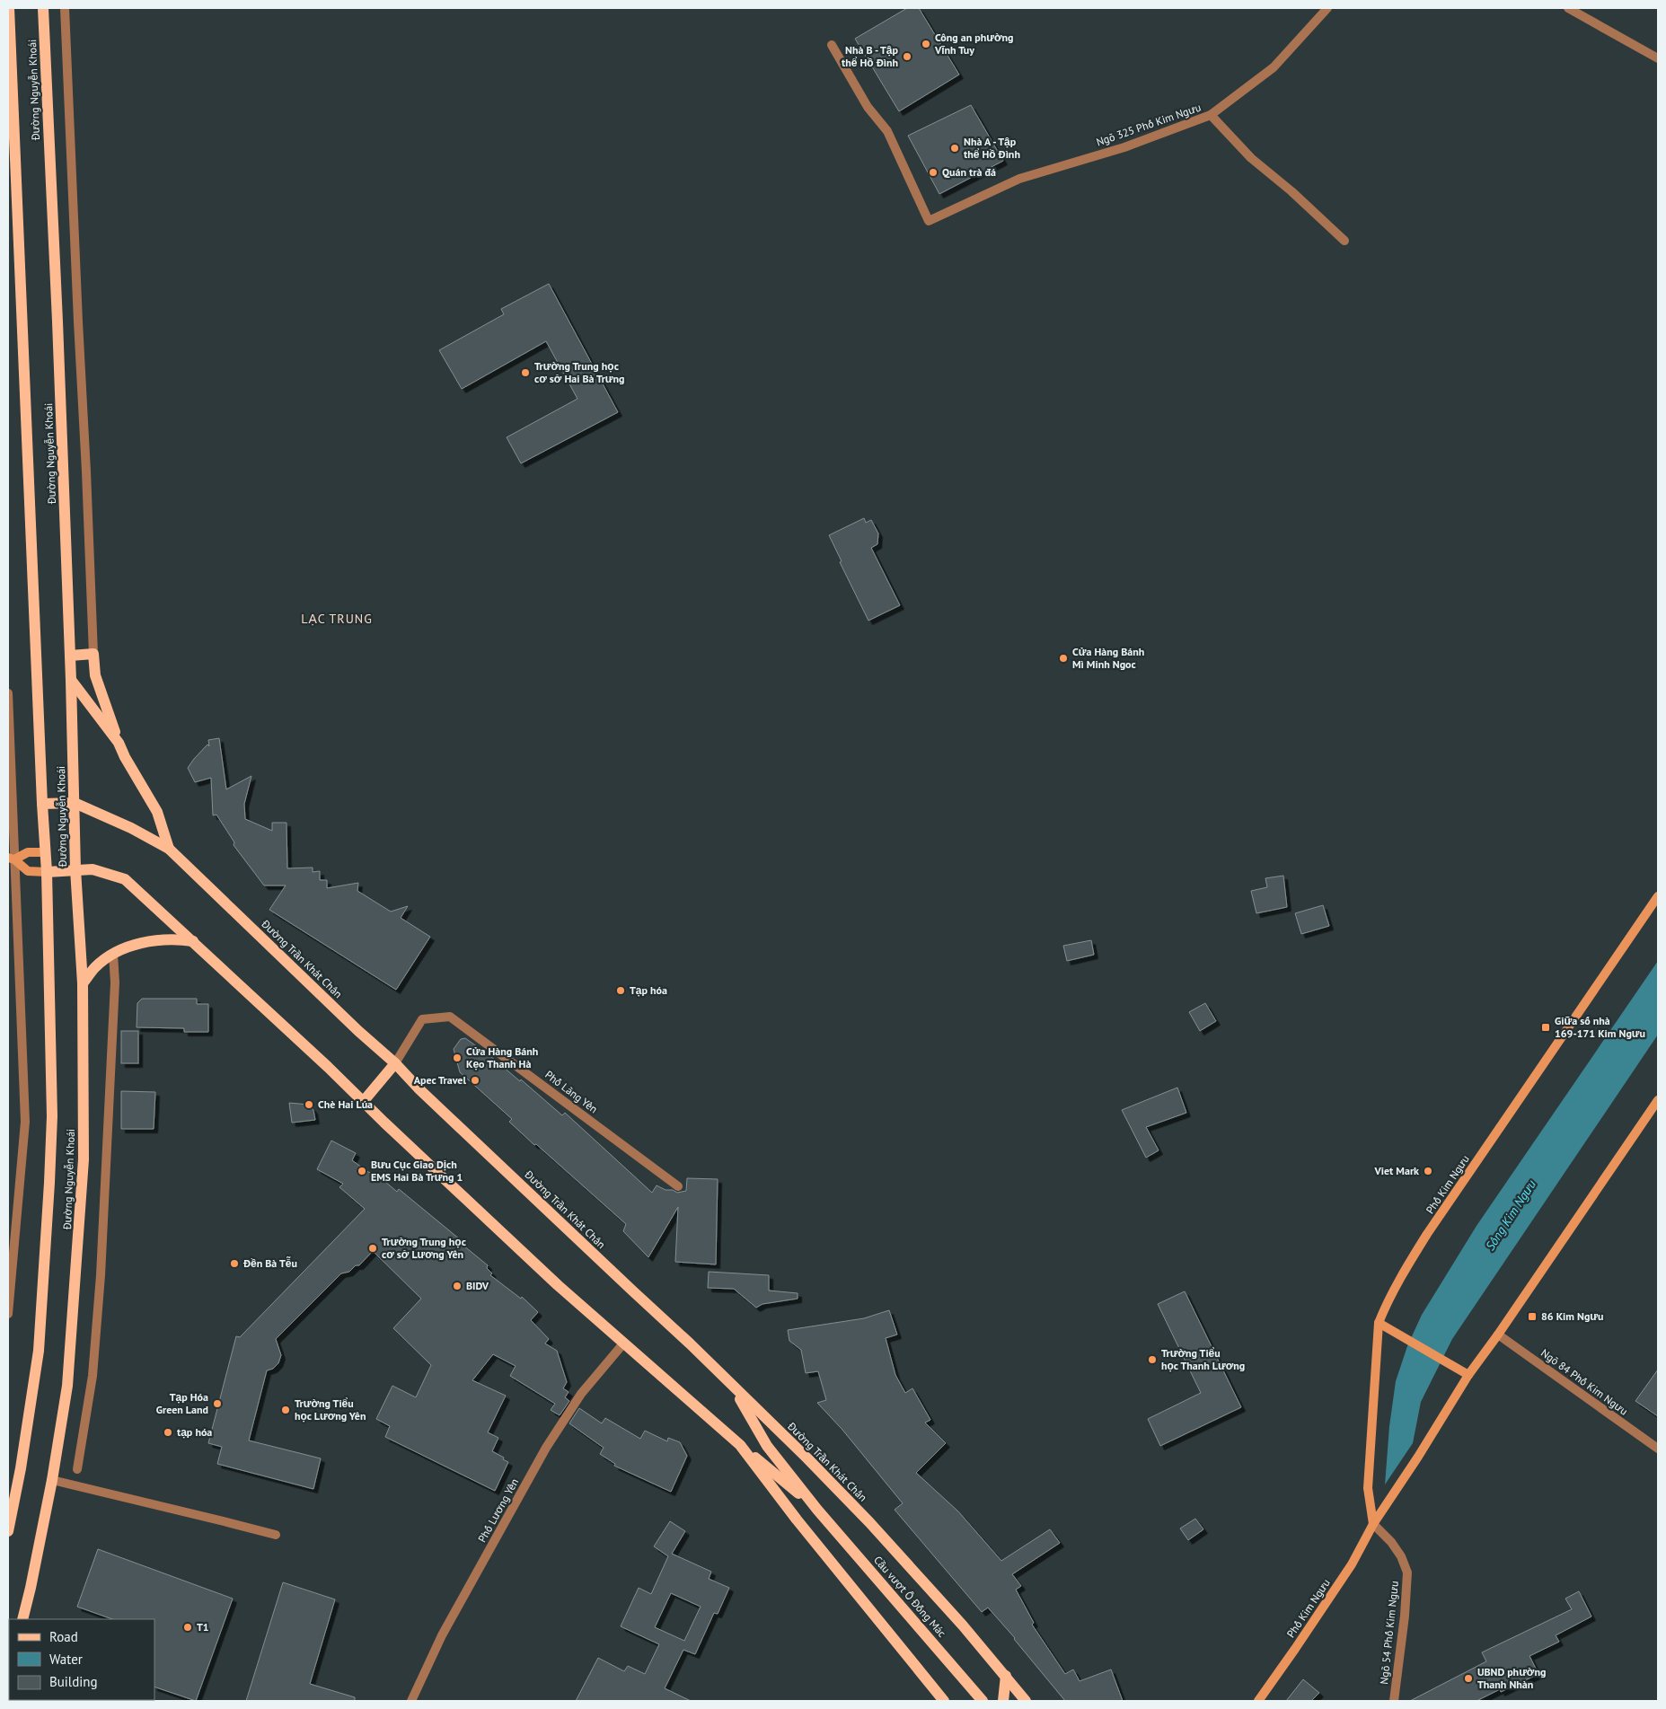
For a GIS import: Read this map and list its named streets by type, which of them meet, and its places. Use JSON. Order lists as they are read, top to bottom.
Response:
{
  "streets": {
    "main road": [
      "Đường Nguyễn Khoái",
      "Đường Trần Khát Chân",
      "Phố Kim Ngưu",
      "Cầu vượt Ô Đống Mác"
    ],
    "street": [
      "Ngõ 325 Phố Kim Ngưu",
      "Phố Lãng Yên",
      "Ngõ 84 Phố Kim Ngưu",
      "Phố Lương Yên",
      "Ngõ 54 Phố Kim Ngưu"
    ]
  },
  "crossings": [
    ["Đường Nguyễn Khoái", "Đường Trần Khát Chân"],
    ["Đường Trần Khát Chân", "Phố Lãng Yên"],
    ["Đường Trần Khát Chân", "Cầu vượt Ô Đống Mác"],
    ["Phố Kim Ngưu", "Ngõ 84 Phố Kim Ngưu"],
    ["Phố Kim Ngưu", "Ngõ 54 Phố Kim Ngưu"]
  ],
  "districts": ["LẠC TRUNG"],
  "water": ["Sông Kim Ngưu"],
  "places": {
    "other": [
      "Công an phường Vĩnh Tuy",
      "Nhà B - Tập thể Hồ Đình",
      "Nhà A - Tập thể Hồ Đình",
      "Quán trà đá",
      "Trường Trung học cơ sở Hai Bà Trưng",
      "Cửa Hàng Bánh Mì Minh Ngoc",
      "Tạp hóa",
      "Cửa Hàng Bánh Kẹo Thanh Hà",
      "Apec Travel",
      "Chè Hai Lúa",
      "Bưu Cục Giao Dịch EMS Hai Bà Trưng 1",
      "Viet Mark",
      "Trường Trung học cơ sở Lương Yên",
      "Đền Bà Tễu",
      "BIDV",
      "Trường Tiểu học Thanh Lương",
      "Tạp Hóa Green Land",
      "Trường Tiểu học Lương Yên",
      "tạp hóa",
      "T1",
      "UBND phường Thanh Nhàn"
    ],
    "transit": ["Giữa số nhà 169-171 Kim Ngưu", "86 Kim Ngưu"]
  },
  "legend": ["Road", "Water", "Building"]
}
